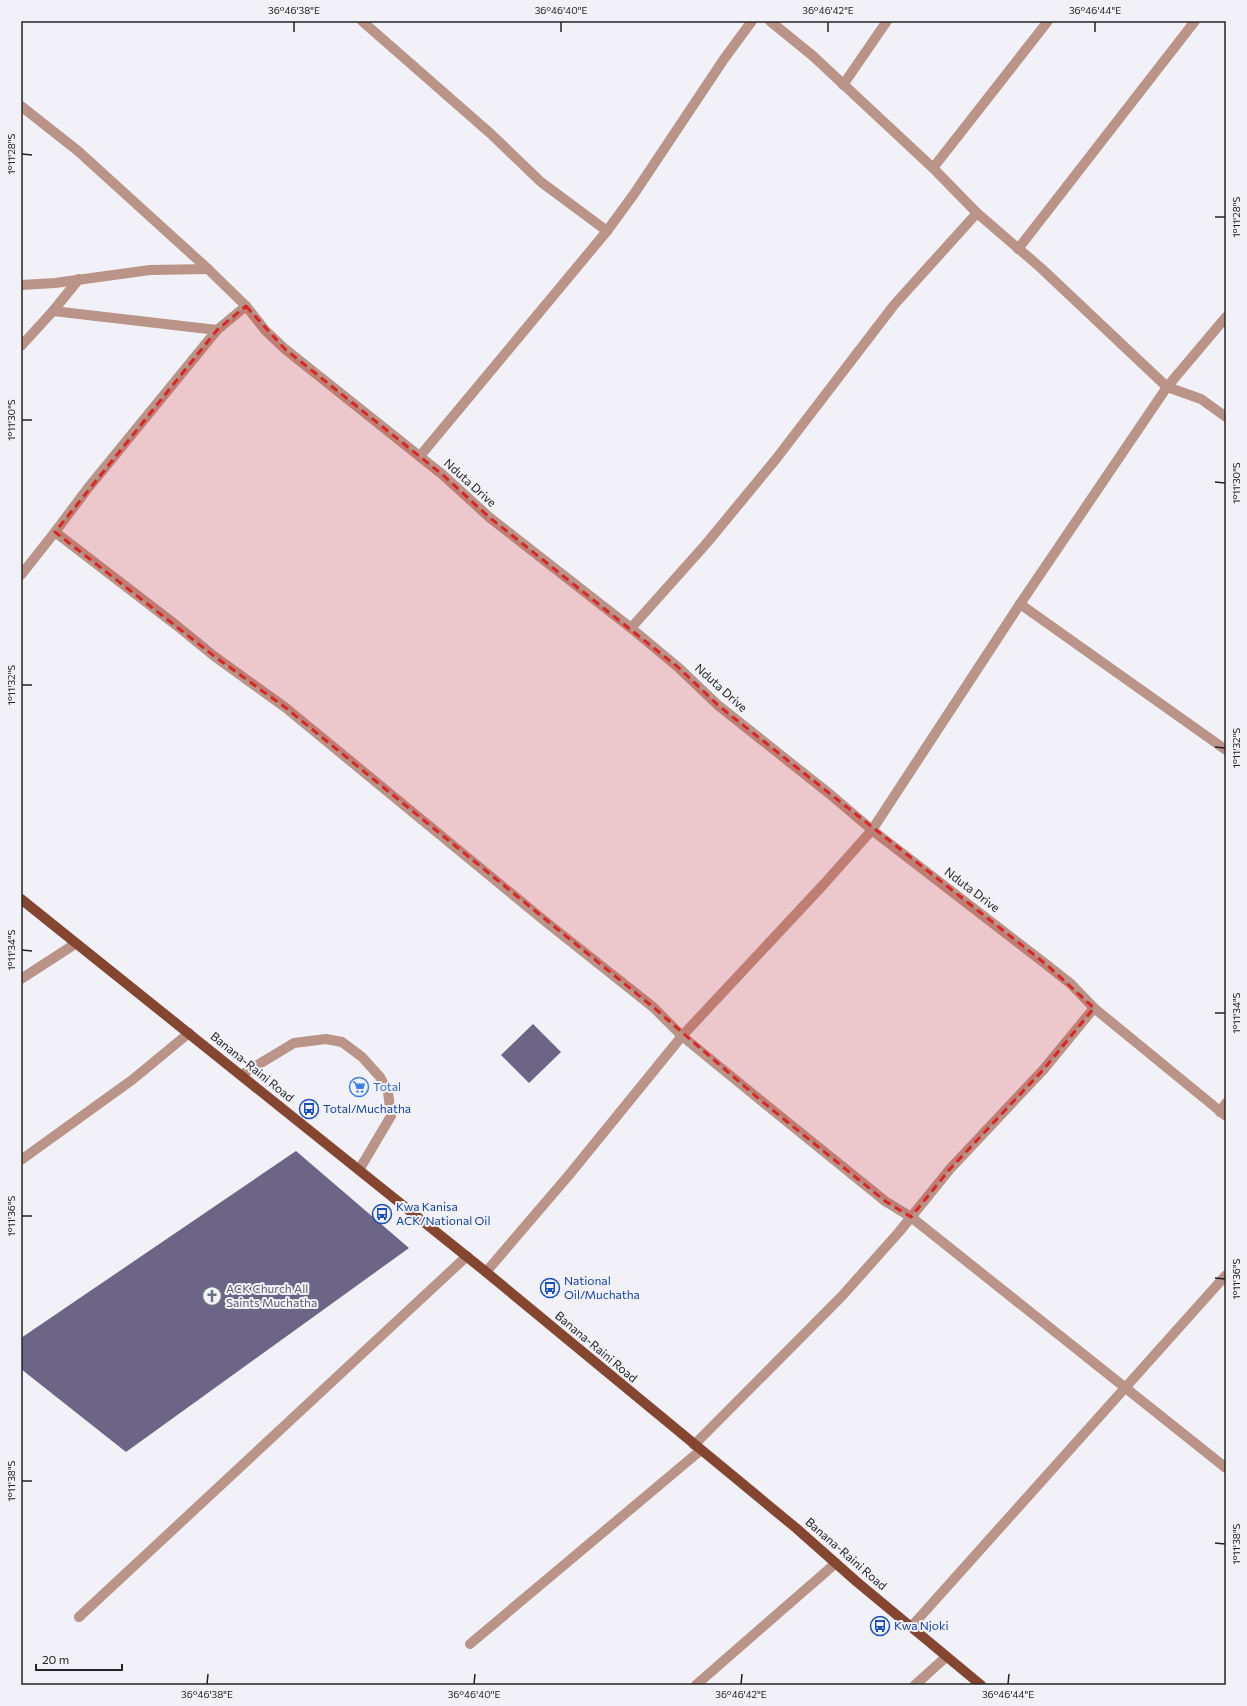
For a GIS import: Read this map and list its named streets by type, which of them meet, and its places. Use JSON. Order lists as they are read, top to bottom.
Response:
{
  "streets": {
    "main road": ["Banana-Raini Road"],
    "street": ["Nduta Drive"]
  },
  "places": {
    "supermarket": ["Total"],
    "bus stop": [
      "Total/Muchatha",
      "Kwa Kanisa ACK/National Oil",
      "National Oil/Muchatha",
      "Kwa Njoki"
    ],
    "church": ["ACK Church All Saints Muchatha"]
  },
  "scale_bar": "20 m",
  "coordinates": [
    "36°46'38\"E",
    "36°46'40\"E",
    "36°46'42\"E",
    "36°46'44\"E",
    "1°11'28\"S",
    "1°11'30\"S",
    "1°11'32\"S",
    "1°11'34\"S",
    "1°11'36\"S",
    "1°11'38\"S"
  ]
}
